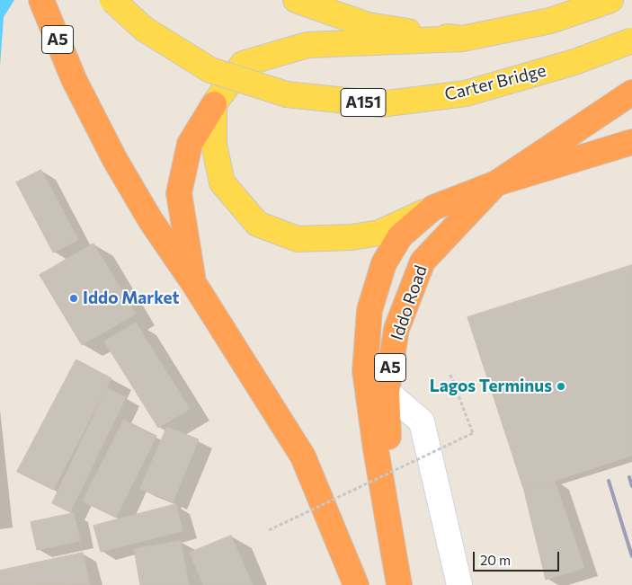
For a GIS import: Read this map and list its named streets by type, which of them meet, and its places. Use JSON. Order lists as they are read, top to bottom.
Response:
{
  "streets": {
    "highway": ["A5", "Iddo Road"],
    "main road": ["Carter Bridge", "A151"]
  },
  "crossings": [
    ["A5", "Iddo Road"]
  ],
  "places": ["Iddo Market", "Lagos Terminus"],
  "scale_bar": "20 m"
}
